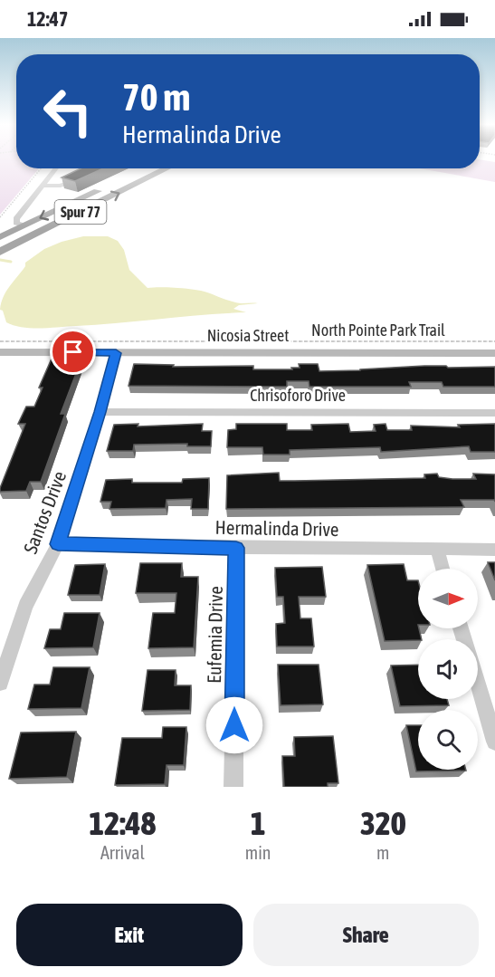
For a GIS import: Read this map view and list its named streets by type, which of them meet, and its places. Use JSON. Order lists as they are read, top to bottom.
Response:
{
  "streets": {
    "main road": ["Spur 77"],
    "street": [
      "Nicosia Street",
      "Chrisoforo Drive",
      "Santos Drive",
      "Hermalinda Drive",
      "Eufemia Drive"
    ],
    "path": ["North Pointe Park Trail"]
  },
  "crossings": [
    ["Nicosia Street", "Santos Drive"],
    ["Chrisoforo Drive", "Santos Drive"],
    ["Santos Drive", "Hermalinda Drive"],
    ["Hermalinda Drive", "Eufemia Drive"]
  ],
  "north": "right",
  "page": {
    "status": "12:47",
    "turn": ["70 m", "Hermalinda Drive"],
    "eta": [
      "12:48",
      "Arrival",
      "1",
      "min",
      "320",
      "m"
    ],
    "buttons": ["Exit", "Share"]
  }
}
